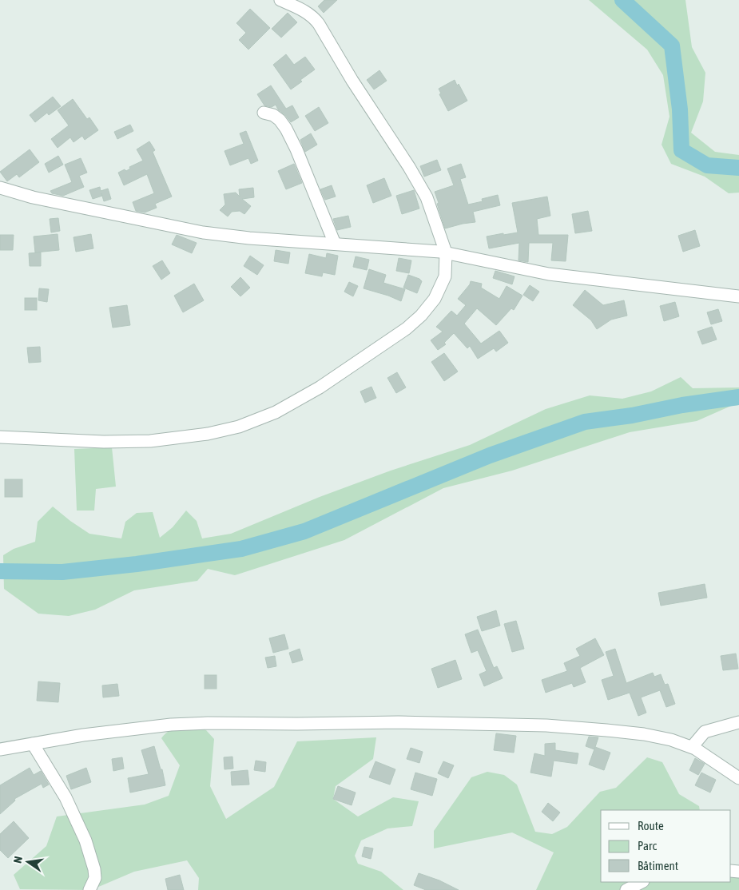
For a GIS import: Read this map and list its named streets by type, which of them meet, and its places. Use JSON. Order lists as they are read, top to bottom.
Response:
{
  "legend": ["Route", "Parc", "Bâtiment"],
  "north": "left"
}
